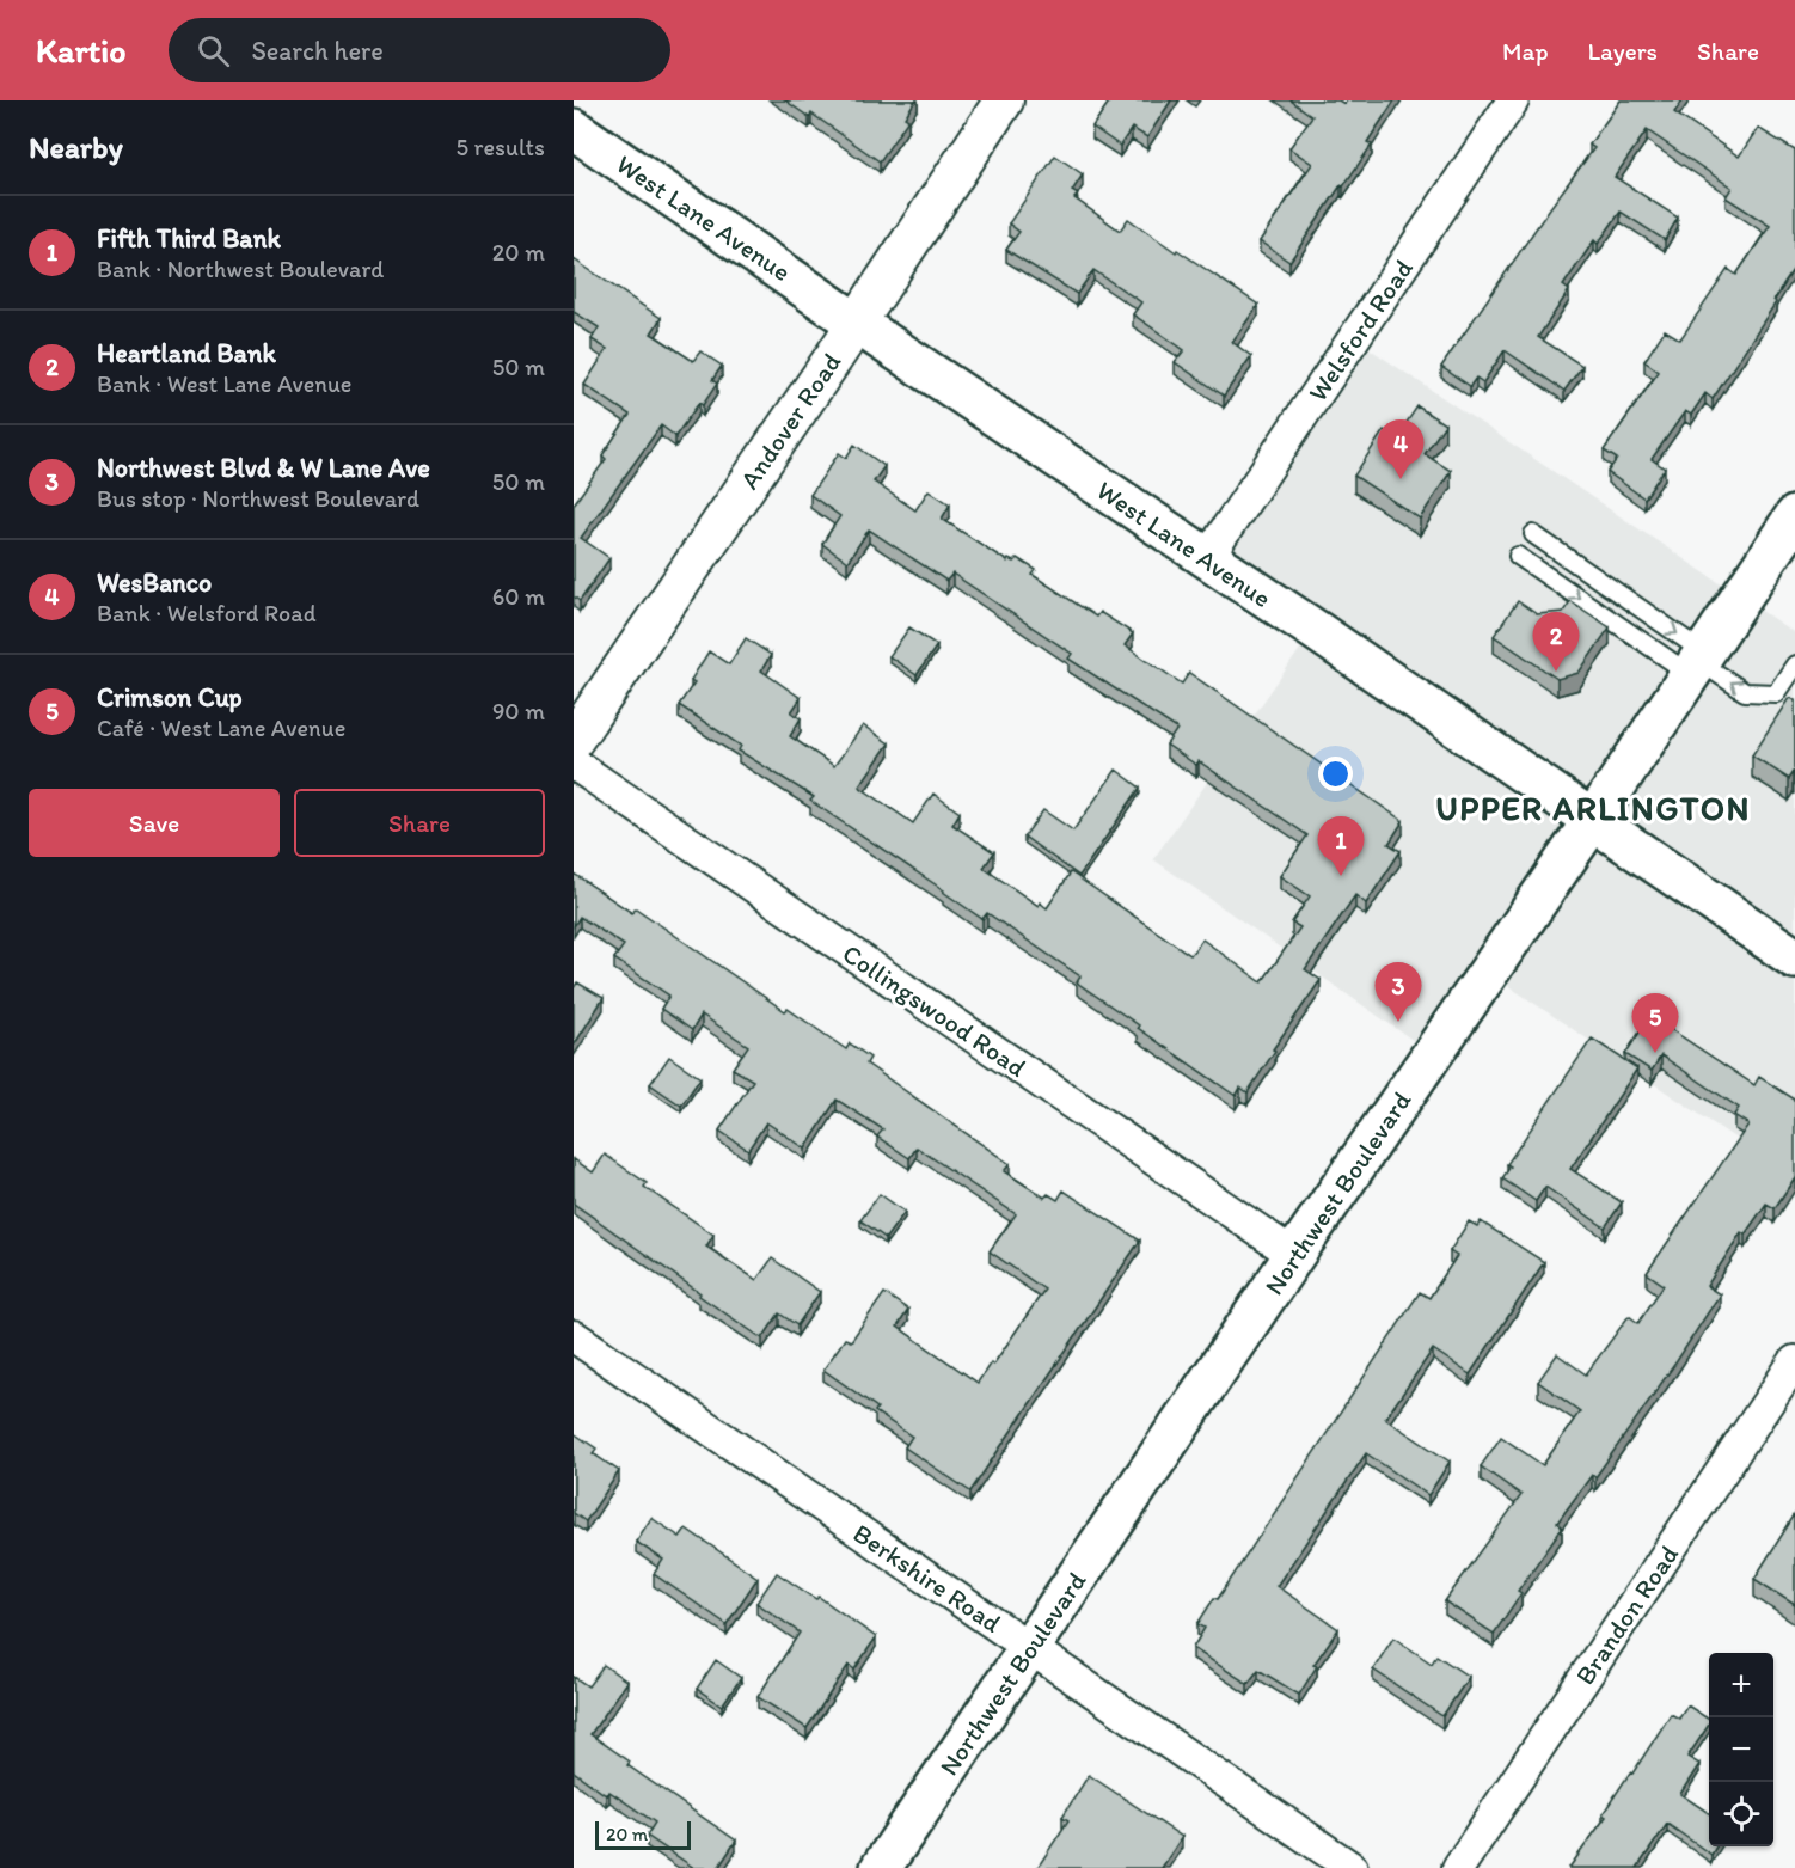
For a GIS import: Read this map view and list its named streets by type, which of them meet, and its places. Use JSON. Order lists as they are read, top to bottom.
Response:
{
  "streets": {
    "main road": ["West Lane Avenue", "Northwest Boulevard"],
    "street": [
      "Welsford Road",
      "Andover Road",
      "Collingswood Road",
      "Berkshire Road",
      "Brandon Road"
    ]
  },
  "crossings": [
    ["West Lane Avenue", "Welsford Road"],
    ["West Lane Avenue", "Andover Road"],
    ["West Lane Avenue", "Northwest Boulevard"],
    ["Collingswood Road", "Northwest Boulevard"],
    ["Northwest Boulevard", "Berkshire Road"]
  ],
  "districts": ["UPPER ARLINGTON"],
  "scale_bar": "20 m",
  "page": {
    "header": "Kartio",
    "search": "Search here",
    "nav": ["Map", "Layers", "Share"],
    "heading": ["Nearby", "5 results"],
    "list": [
      {
        "mark": "1",
        "name": "Fifth Third Bank",
        "note": "Bank · Northwest Boulevard",
        "value": "20 m"
      },
      {
        "mark": "2",
        "name": "Heartland Bank",
        "note": "Bank · West Lane Avenue",
        "value": "50 m"
      },
      {
        "mark": "3",
        "name": "Northwest Blvd & W Lane Ave",
        "note": "Bus stop · Northwest Boulevard",
        "value": "50 m"
      },
      {
        "mark": "4",
        "name": "WesBanco",
        "note": "Bank · Welsford Road",
        "value": "60 m"
      },
      {
        "mark": "5",
        "name": "Crimson Cup",
        "note": "Café · West Lane Avenue",
        "value": "90 m"
      }
    ],
    "pins": [
      "4",
      "2",
      "1",
      "3",
      "5"
    ],
    "buttons": ["Save", "Share"],
    "map_buttons": ["+", "−"],
    "scale": "20 m"
  }
}
